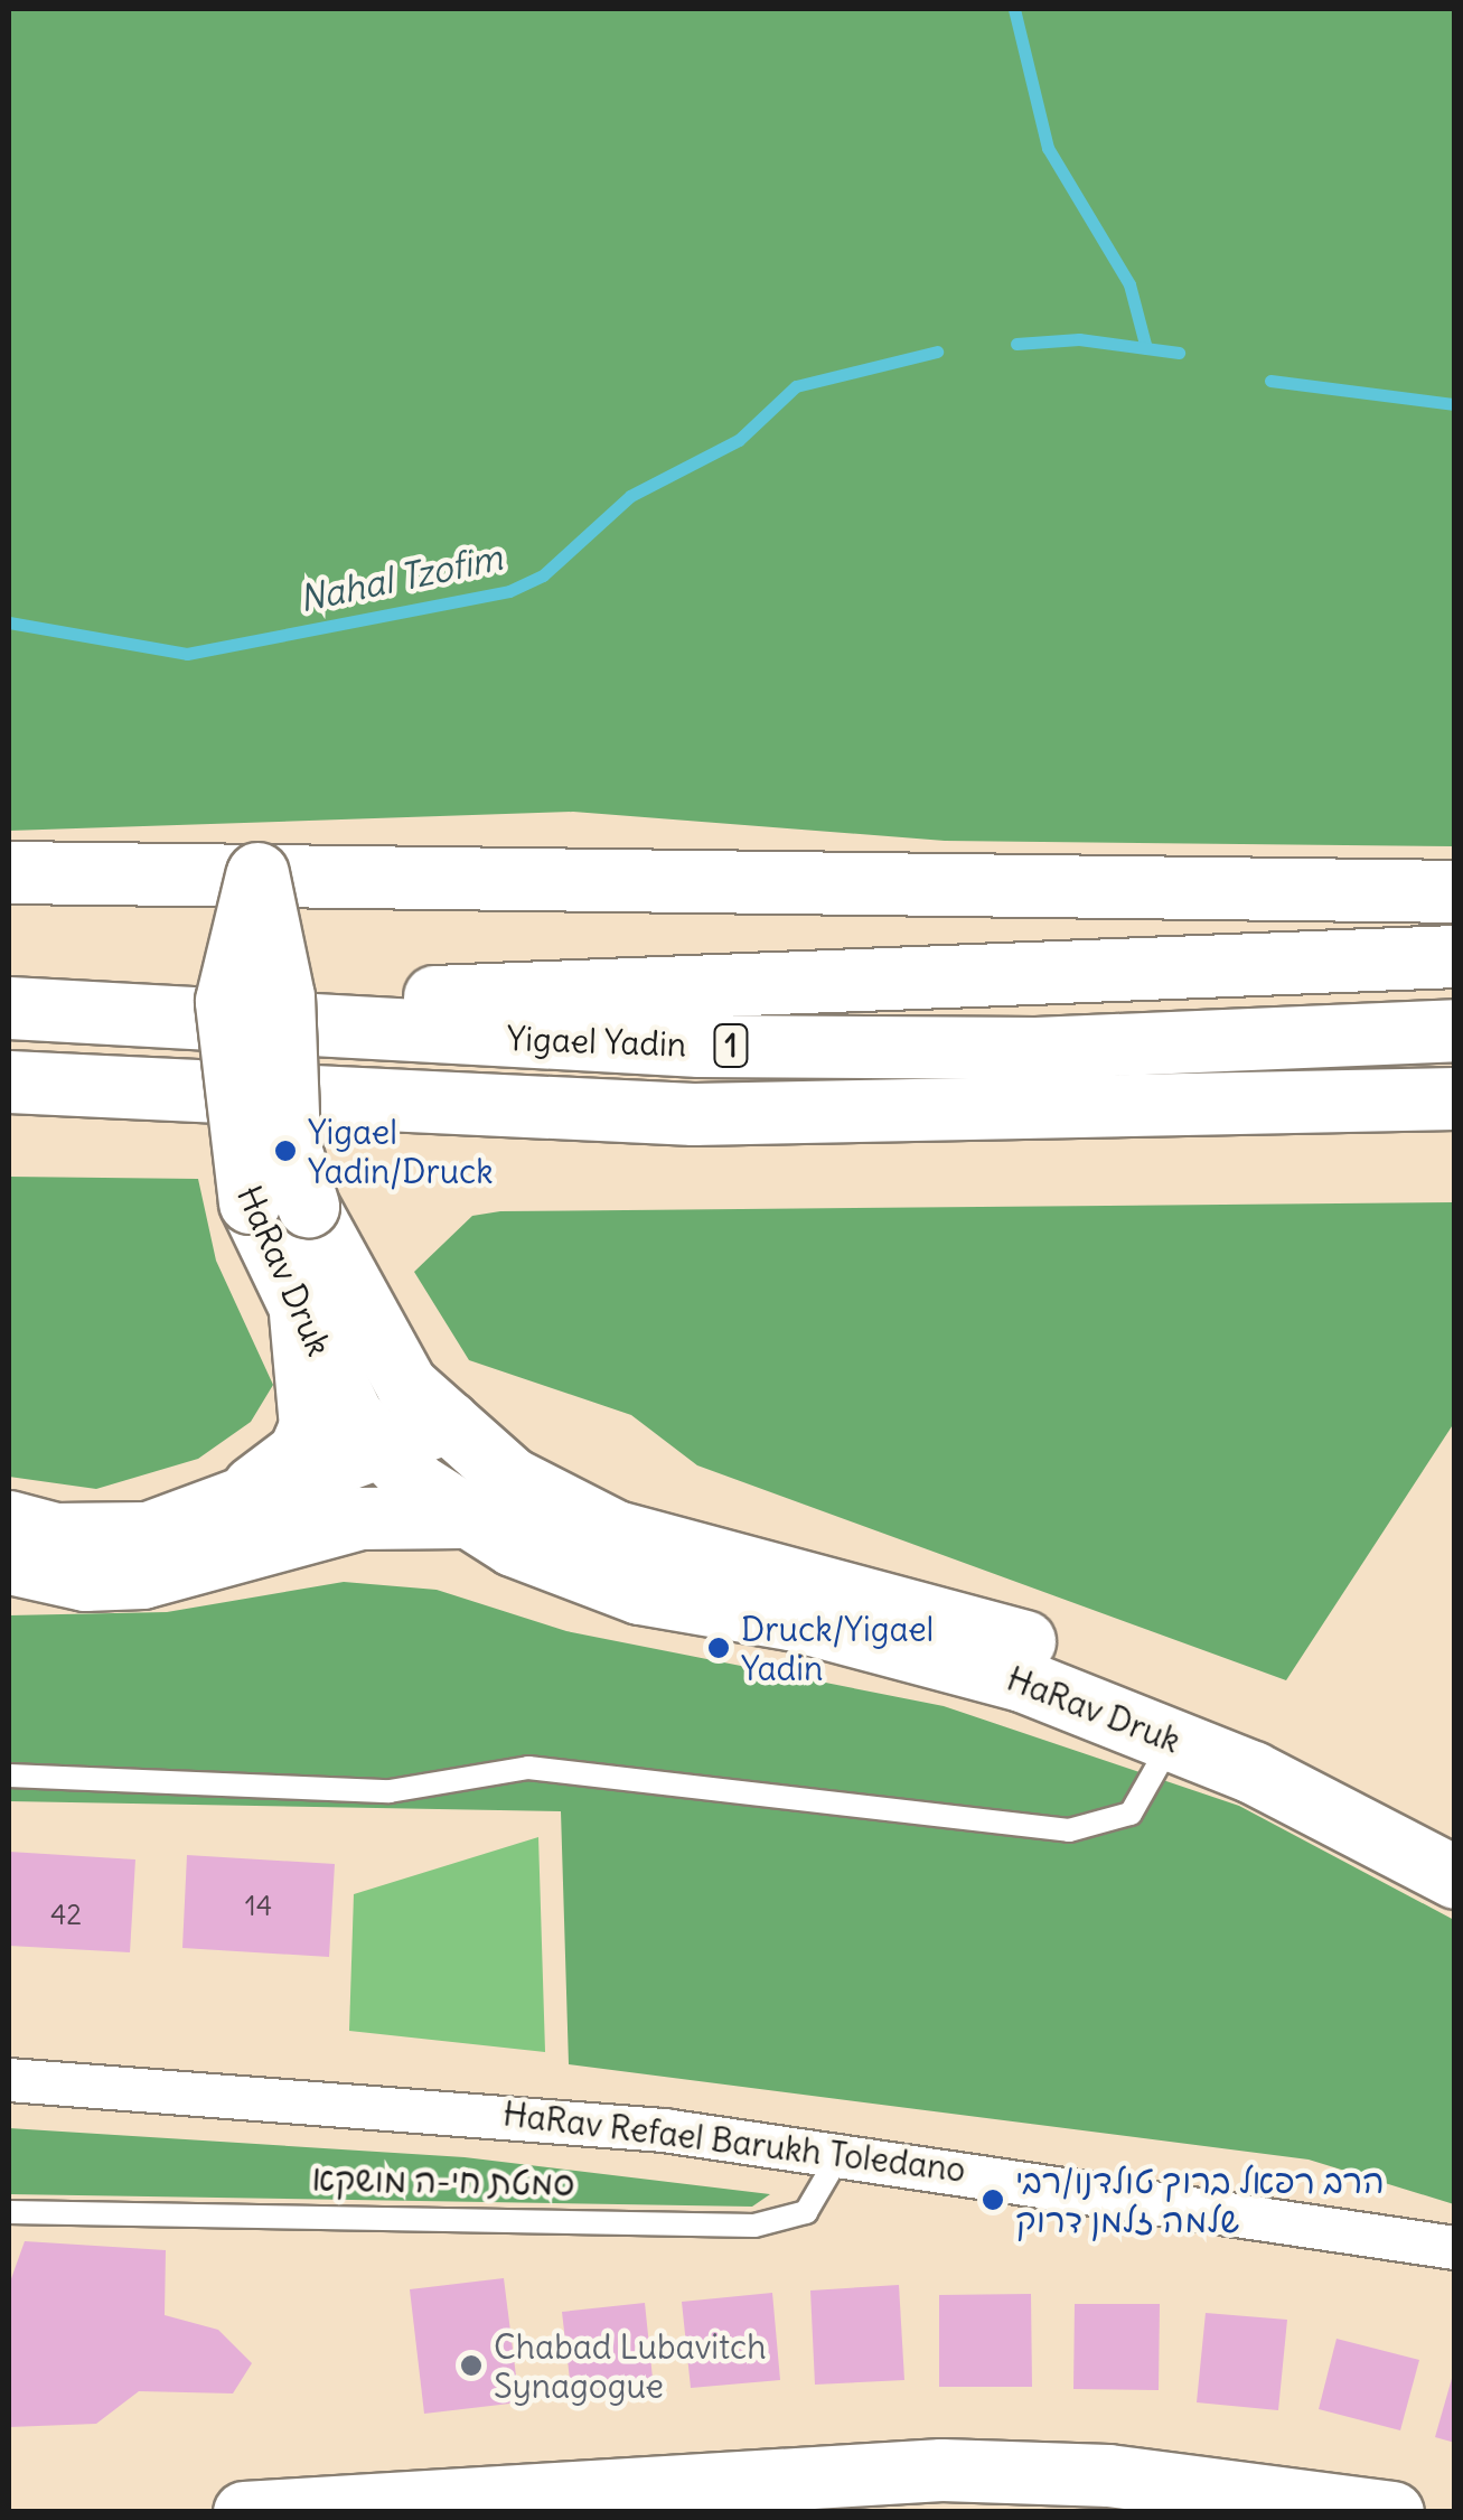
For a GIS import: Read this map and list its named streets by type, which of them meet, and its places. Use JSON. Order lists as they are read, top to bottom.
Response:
{
  "streets": {
    "main road": ["Yigael Yadin", "1", "HaRav Druk"],
    "street": ["HaRav Refael Barukh Toledano"],
    "lane": ["סמטת חי-ה מושקא"]
  },
  "crossings": [
    ["HaRav Refael Barukh Toledano", "סמטת חי-ה מושקא"]
  ],
  "water": ["Nahal Tzofim"],
  "places": [
    "Yigael Yadin/Druck",
    "Druck/Yigael Yadin",
    "הרב רפאל ברוך טולדנו/רבי שלמה זלמן דרוק",
    "Chabad Lubavitch Synagogue"
  ],
  "house_numbers": ["14", "42"]
}
